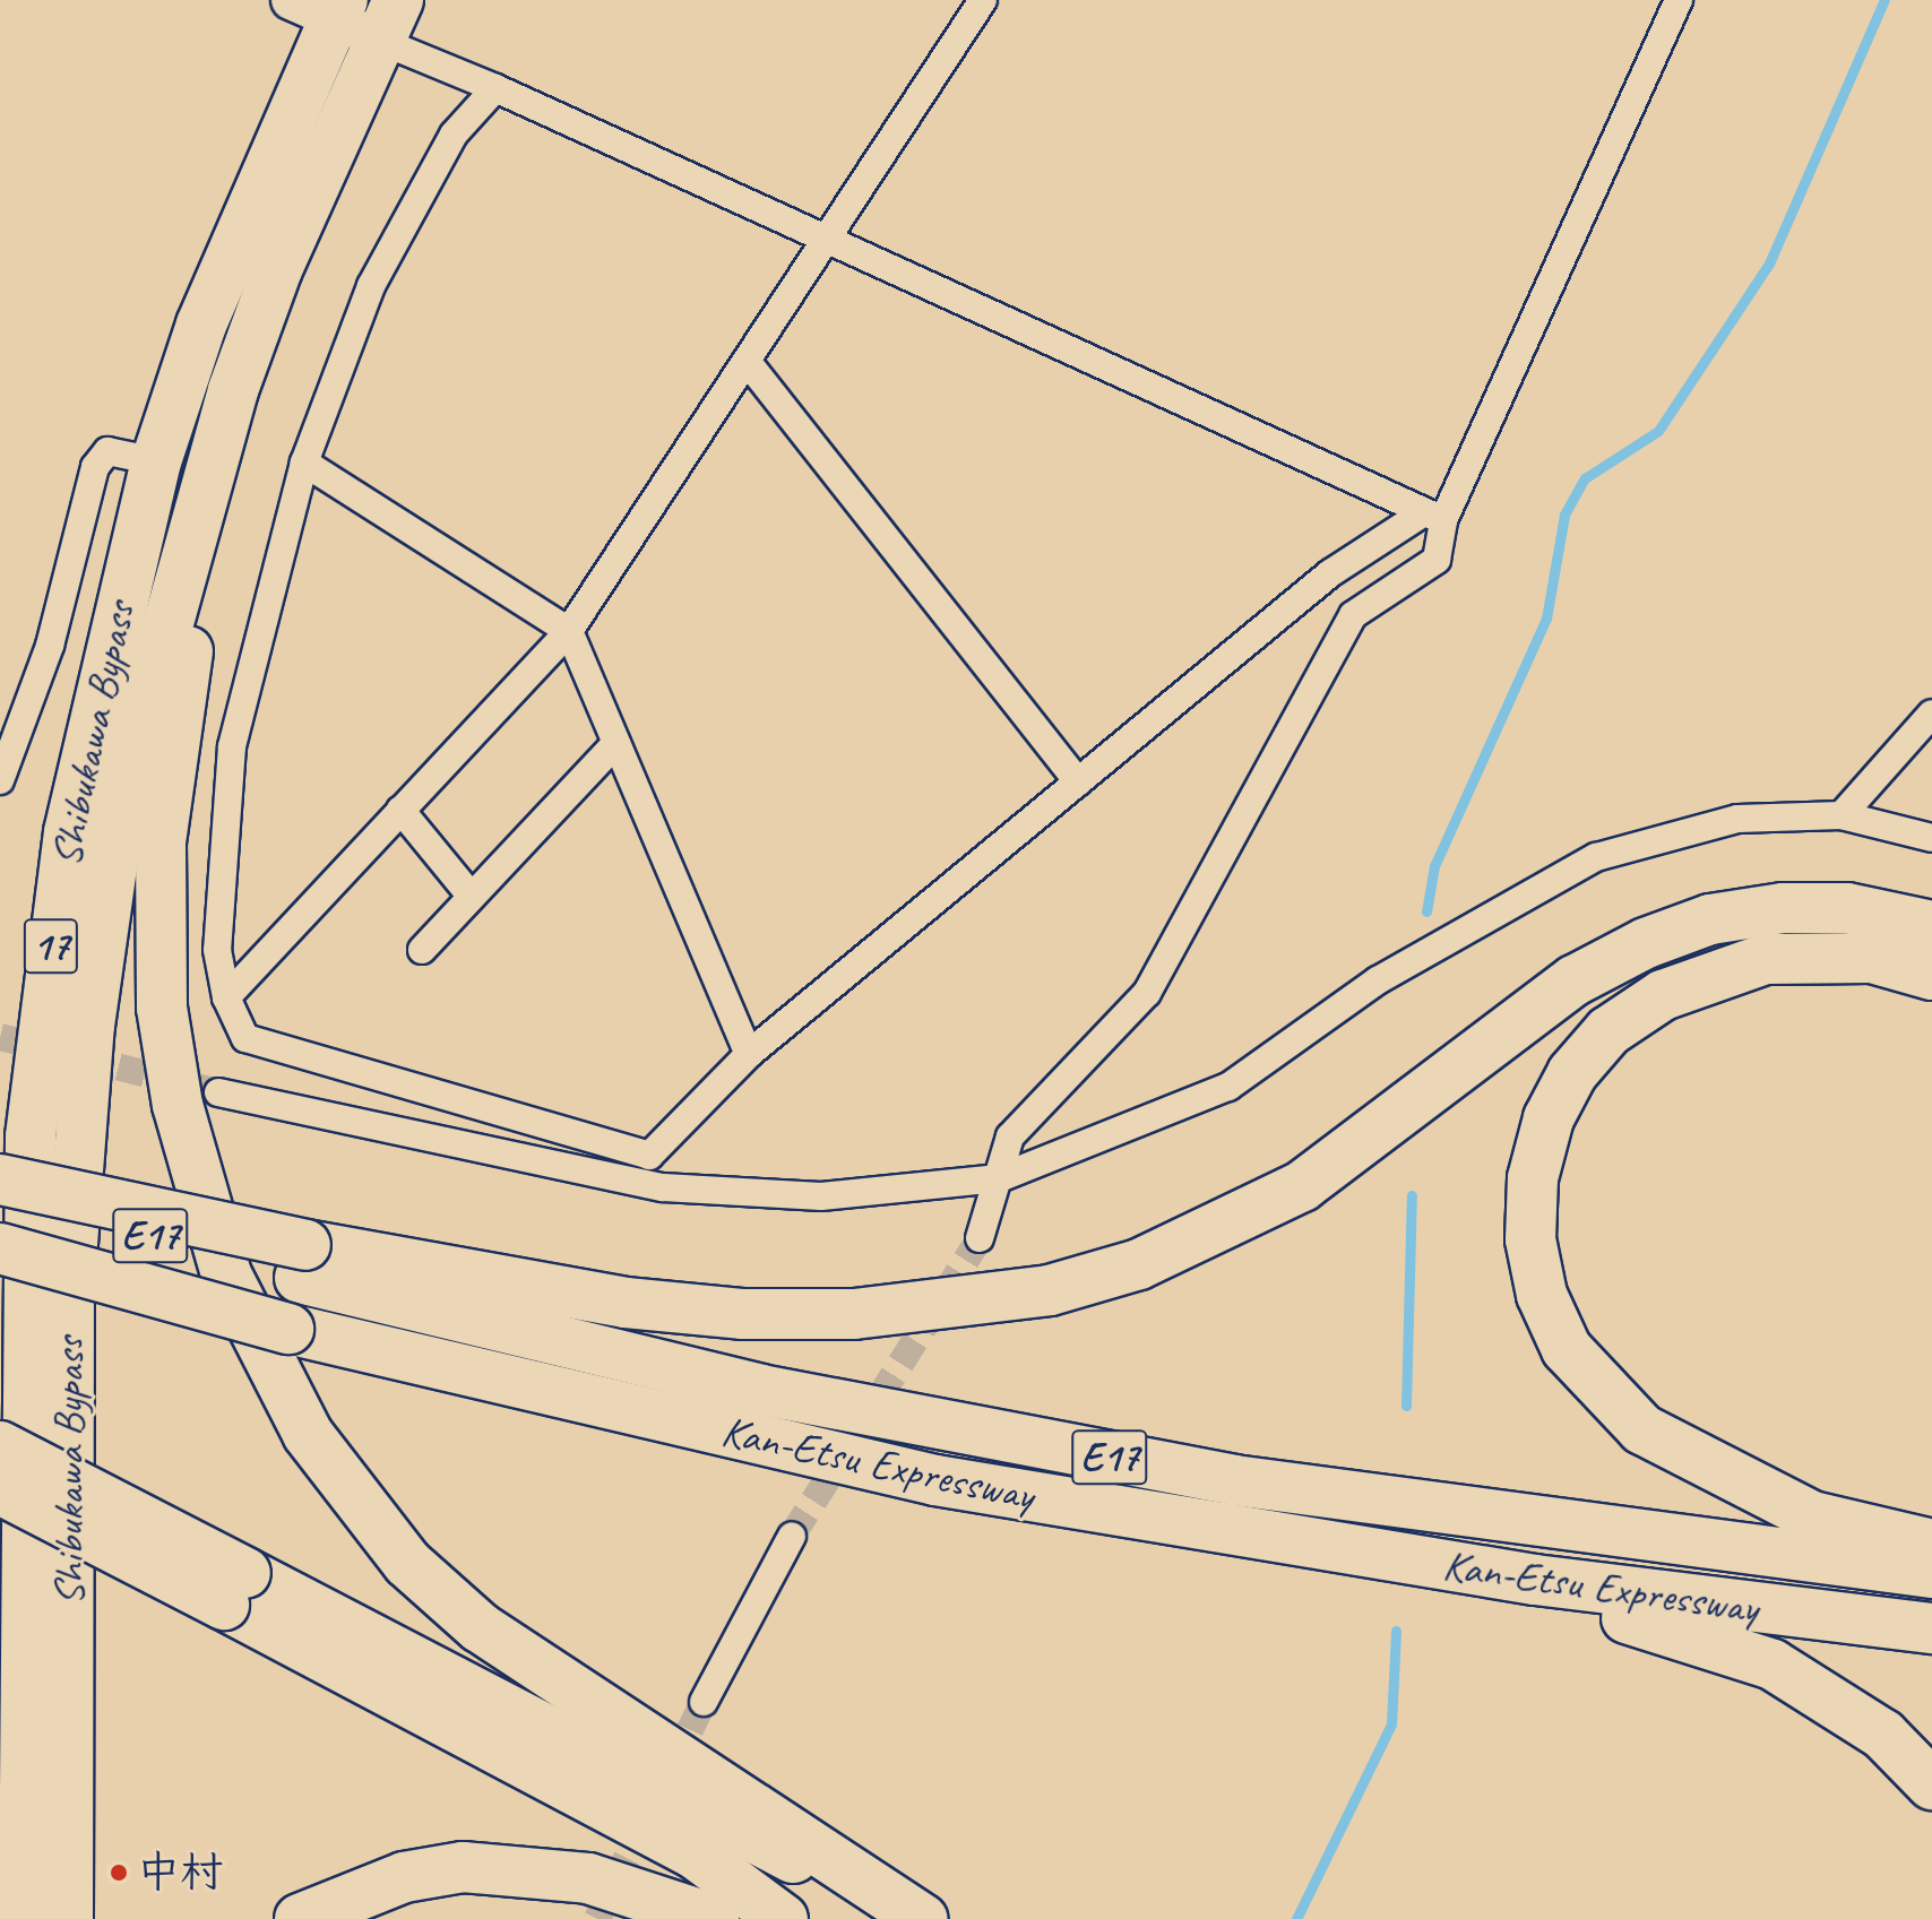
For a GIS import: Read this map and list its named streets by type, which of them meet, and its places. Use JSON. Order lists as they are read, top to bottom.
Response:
{
  "streets": {
    "highway": [
      "Shibukawa Bypass",
      "17",
      "E17",
      "Kan-Etsu Expressway"
    ]
  },
  "places": ["中村"]
}
